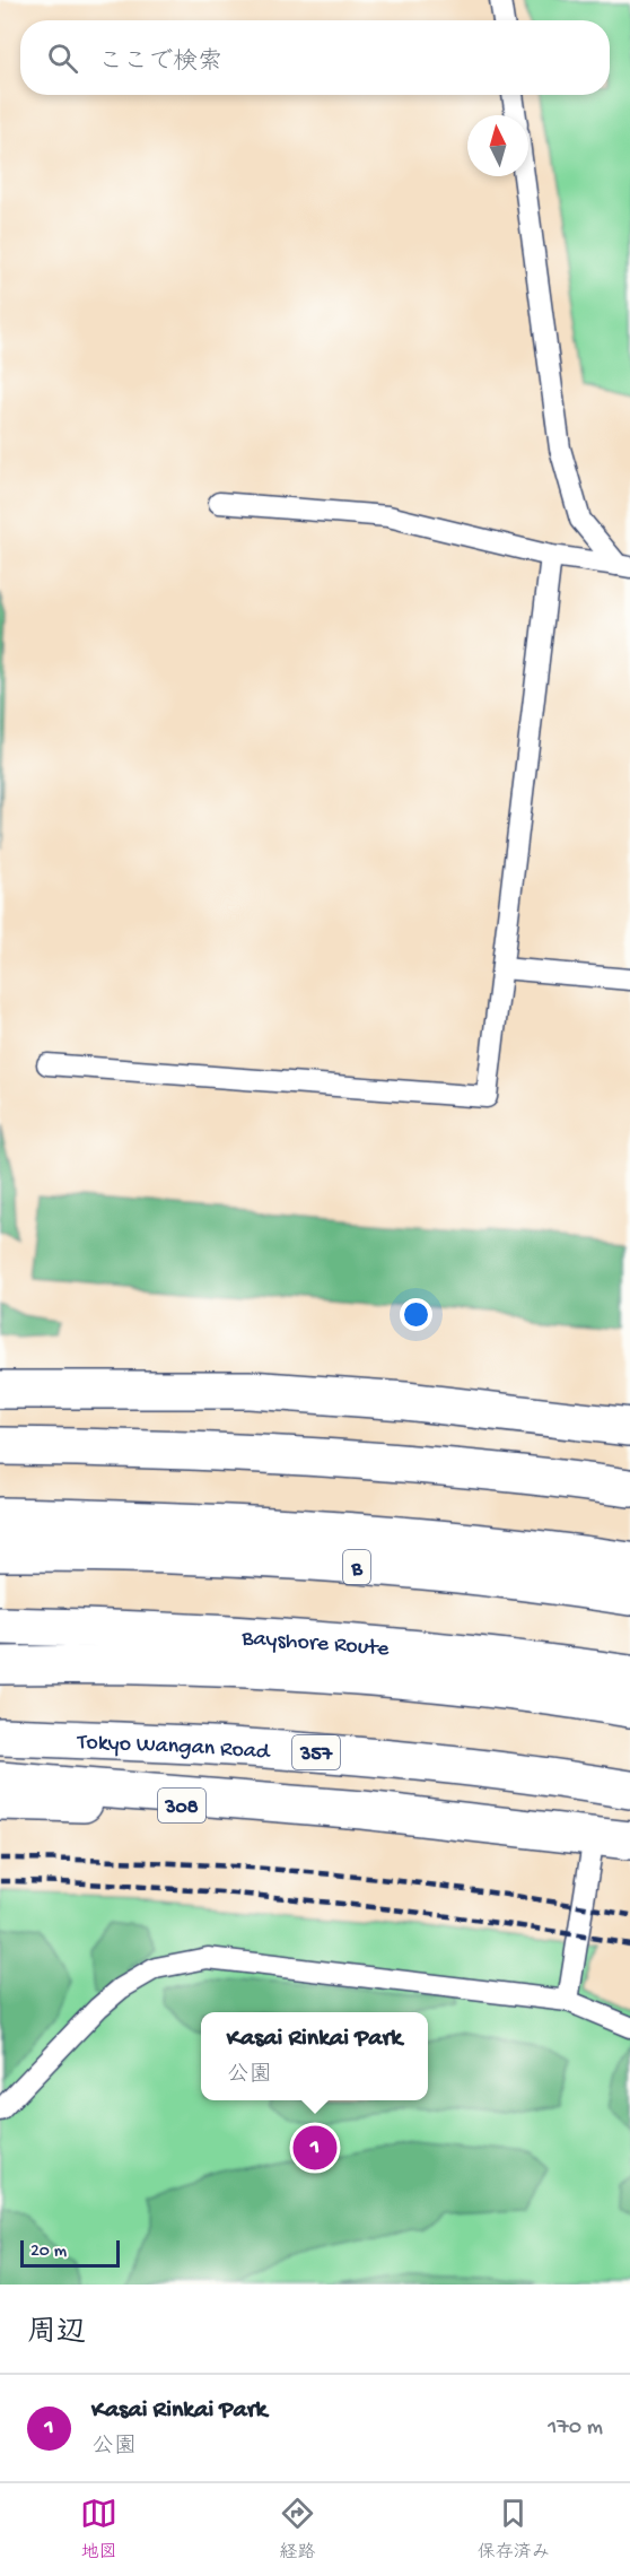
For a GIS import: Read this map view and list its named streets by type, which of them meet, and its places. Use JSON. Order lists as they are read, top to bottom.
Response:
{
  "streets": {
    "main road": [
      "B",
      "Bayshore Route",
      "Tokyo Wangan Road",
      "357",
      "308"
    ]
  },
  "scale_bar": "20 m",
  "north": "top",
  "page": {
    "search": "ここで検索",
    "popup": ["Kasai Rinkai Park", "公園"],
    "pins": "1",
    "scale": "20 m",
    "heading": "周辺",
    "list": [
      {
        "mark": "1",
        "name": "Kasai Rinkai Park",
        "note": "公園",
        "value": "170 m"
      }
    ],
    "nav": ["地図", "経路", "保存済み"]
  }
}
